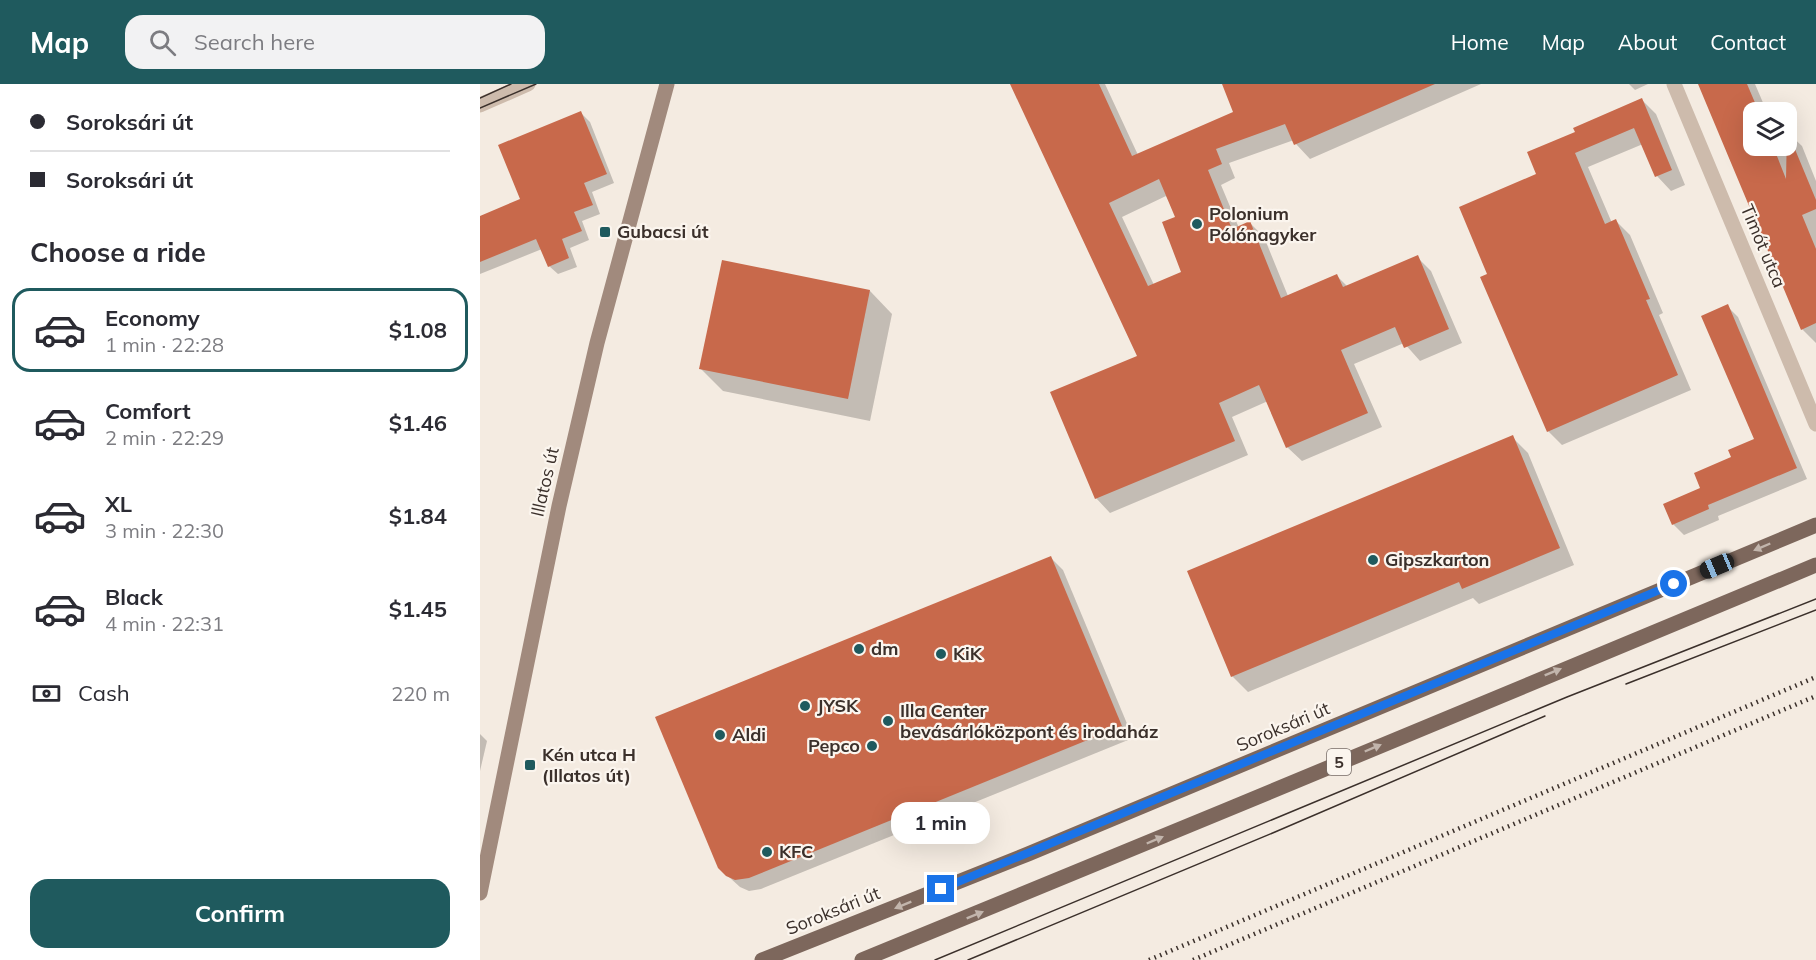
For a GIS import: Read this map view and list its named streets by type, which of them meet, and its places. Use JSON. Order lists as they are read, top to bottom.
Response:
{
  "streets": {
    "main road": ["Soroksári út", "5"],
    "street": ["Timót utca", "Illatos út"]
  },
  "places": {
    "other": [
      "Polonium Pólónagyker",
      "Gipszkarton",
      "dm",
      "KiK",
      "JYSK",
      "Illa Center bevásárlóközpont és irodaház",
      "Aldi",
      "Pepco",
      "KFC"
    ],
    "transit": ["Gubacsi út", "Kén utca H (Illatos út)"]
  },
  "page": {
    "header": "Map",
    "search": "Search here",
    "nav": [
      "Home",
      "Map",
      "About",
      "Contact"
    ],
    "banner": ["Soroksári út", "Soroksári út"],
    "heading": "Choose a ride",
    "list": [
      {
        "name": "Economy",
        "note": "1 min · 22:28",
        "value": "$1.08"
      },
      {
        "name": "Comfort",
        "note": "2 min · 22:29",
        "value": "$1.46"
      },
      {
        "name": "XL",
        "note": "3 min · 22:30",
        "value": "$1.84"
      },
      {
        "name": "Black",
        "note": "4 min · 22:31",
        "value": "$1.45"
      }
    ],
    "pay": ["Cash", "220 m"],
    "bubble": "1 min",
    "buttons": "Confirm"
  }
}
